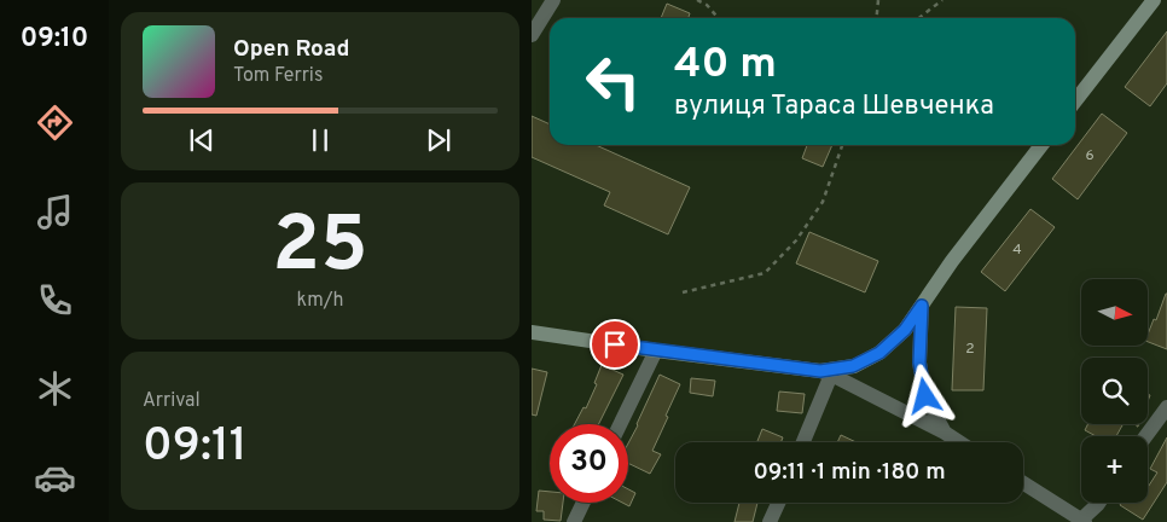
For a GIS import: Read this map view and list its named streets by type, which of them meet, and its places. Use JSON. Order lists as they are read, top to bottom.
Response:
{
  "house_numbers": ["6", "4", "2"],
  "north": "right",
  "page": {
    "tabs": "09:10",
    "turn": ["40 m", "вулиця Тараса Шевченка"],
    "song": ["Open Road", "Tom Ferris"],
    "tile": [
      ["25", "km/h"],
      ["Arrival", "09:11"]
    ],
    "map_buttons": "+",
    "limit": "30",
    "trip": "09:11 · 1 min · 180 m"
  }
}
